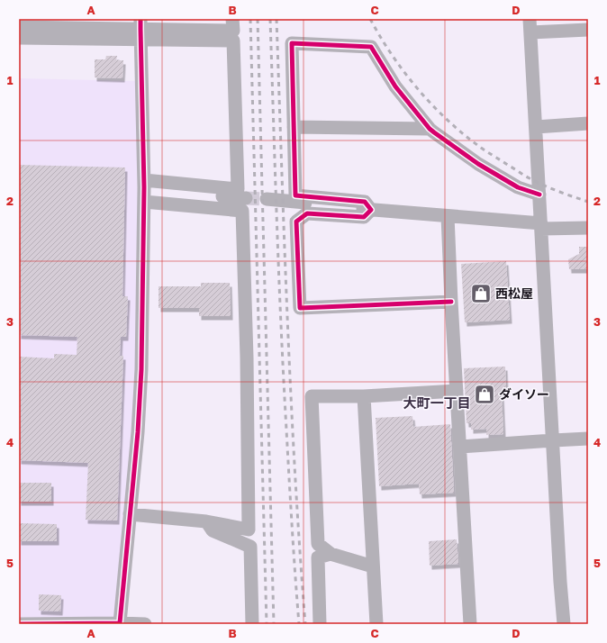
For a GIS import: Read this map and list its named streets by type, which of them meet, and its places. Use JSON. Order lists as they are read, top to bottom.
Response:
{
  "districts": ["大町一丁目"],
  "places": {
    "shop": ["西松屋", "ダイソー"]
  },
  "grid": {
    "columns": [
      "A",
      "B",
      "C",
      "D"
    ],
    "rows": [
      "1",
      "2",
      "3",
      "4",
      "5"
    ]
  }
}
